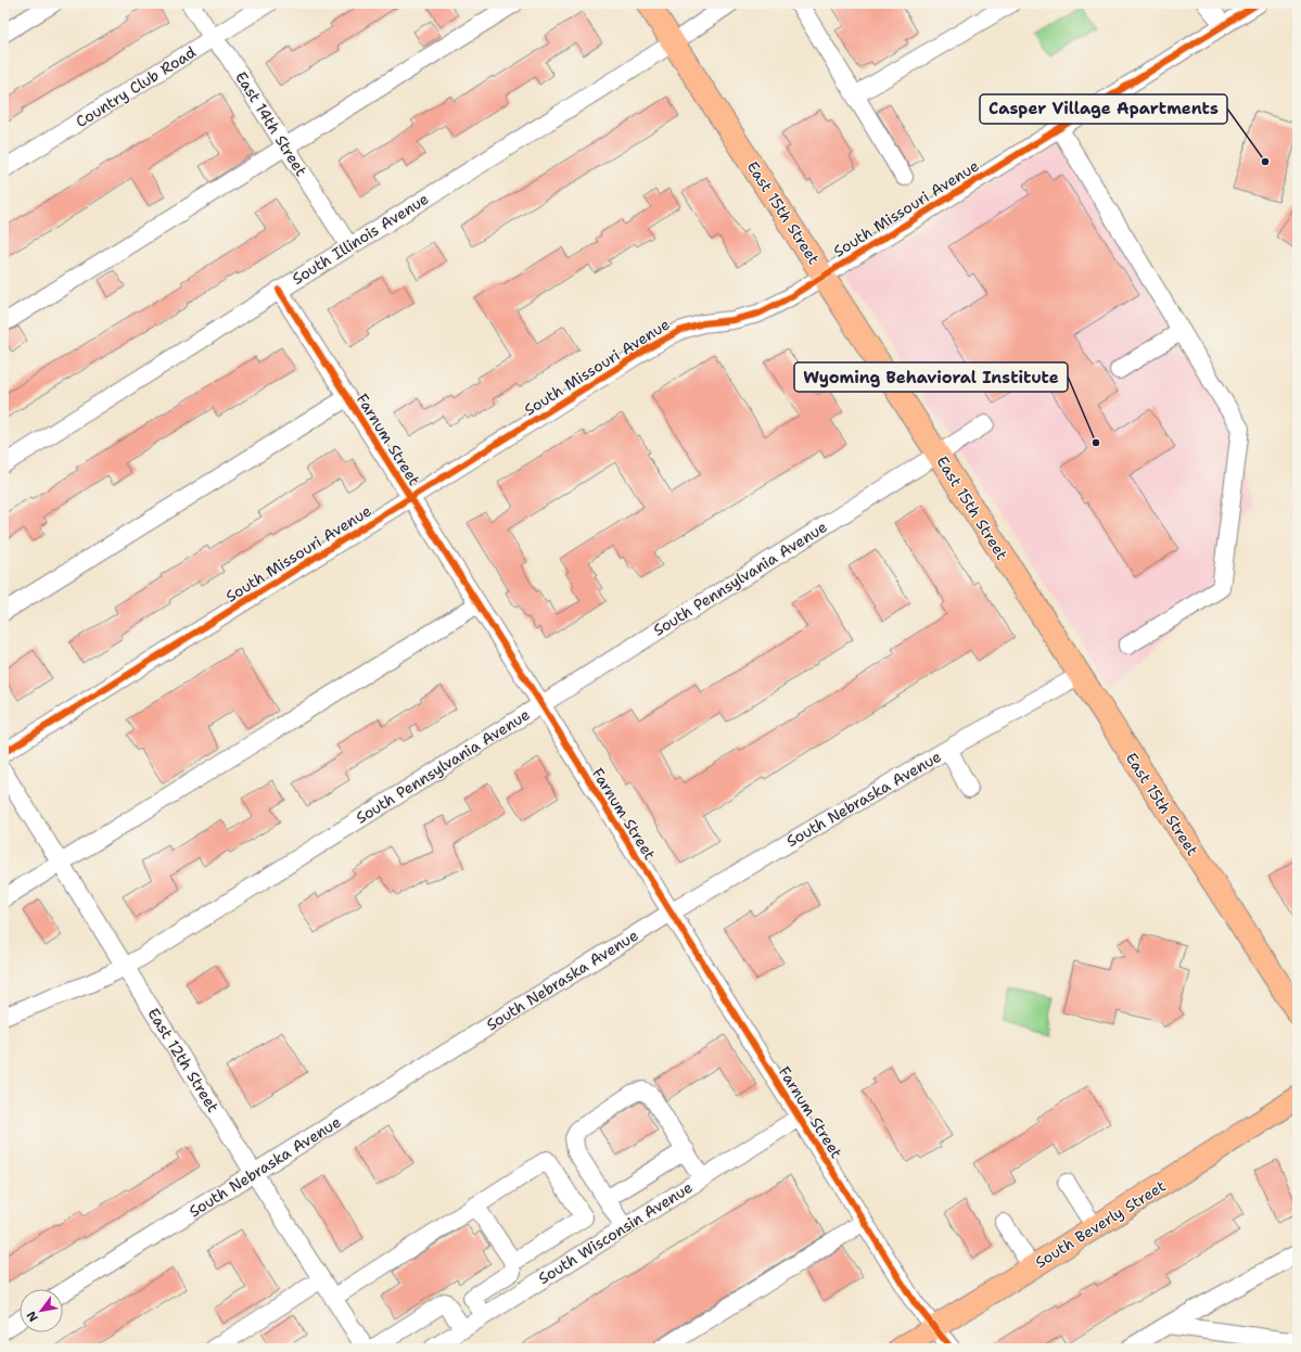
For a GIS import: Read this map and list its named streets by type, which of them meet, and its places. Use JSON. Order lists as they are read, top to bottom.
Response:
{
  "streets": {
    "main road": ["East 15th Street", "South Beverly Street"],
    "street": [
      "Country Club Road",
      "East 14th Street",
      "South Missouri Avenue",
      "South Illinois Avenue",
      "Farnum Street",
      "South Pennsylvania Avenue",
      "South Nebraska Avenue",
      "East 12th Street",
      "South Wisconsin Avenue"
    ]
  },
  "crossings": [
    ["Country Club Road", "East 14th Street"],
    ["East 14th Street", "South Illinois Avenue"],
    ["South Missouri Avenue", "East 15th Street"],
    ["South Missouri Avenue", "Farnum Street"],
    ["East 15th Street", "South Illinois Avenue"],
    ["East 15th Street", "South Pennsylvania Avenue"],
    ["East 15th Street", "South Nebraska Avenue"],
    ["South Illinois Avenue", "Farnum Street"],
    ["Farnum Street", "South Pennsylvania Avenue"],
    ["Farnum Street", "South Nebraska Avenue"],
    ["Farnum Street", "South Beverly Street"],
    ["Farnum Street", "South Wisconsin Avenue"],
    ["South Pennsylvania Avenue", "East 12th Street"],
    ["South Nebraska Avenue", "East 12th Street"]
  ],
  "places": ["Casper Village Apartments", "Wyoming Behavioral Institute"],
  "north": "bottom left"
}
